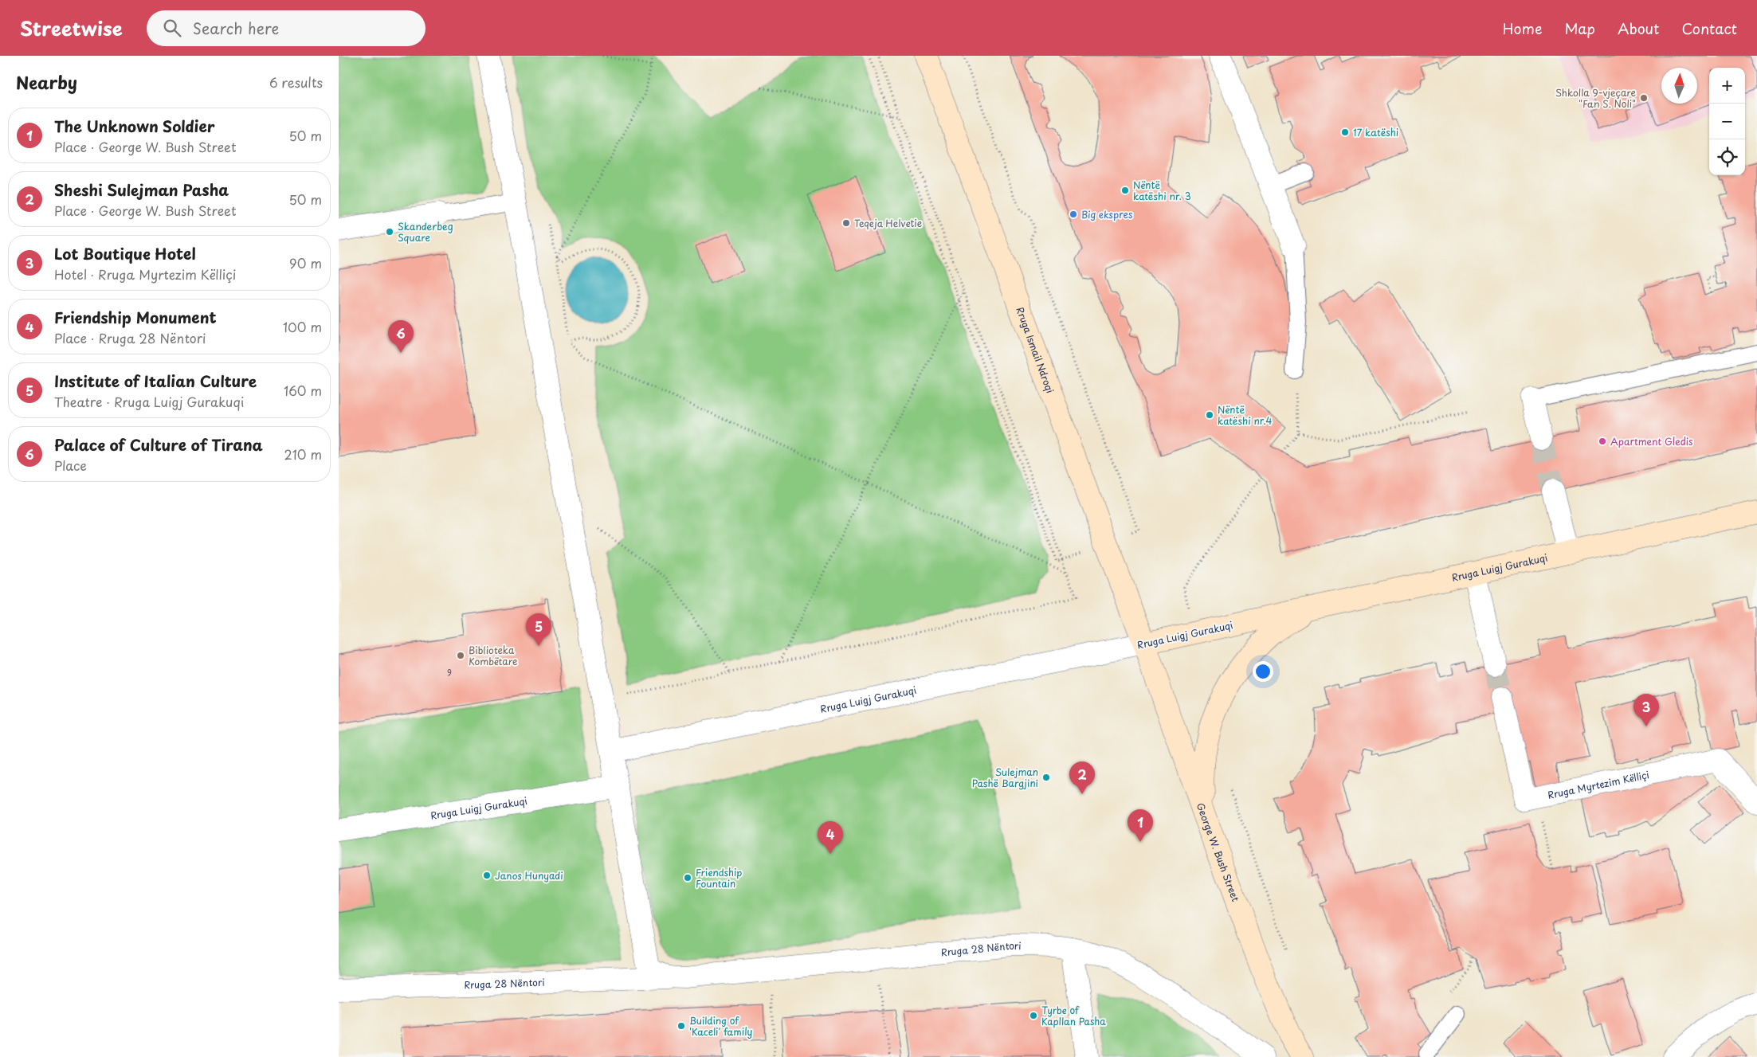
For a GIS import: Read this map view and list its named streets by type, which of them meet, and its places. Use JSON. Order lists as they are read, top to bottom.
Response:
{
  "streets": {
    "main road": ["Rruga Ismail Ndroqi", "Rruga Luigj Gurakuqi", "George W. Bush Street"],
    "street": ["Rruga Myrtezim Këlliçi", "Rruga 28 Nëntori"]
  },
  "crossings": [
    ["Rruga Ismail Ndroqi", "Rruga Luigj Gurakuqi"],
    ["Rruga Ismail Ndroqi", "George W. Bush Street"],
    ["Rruga Luigj Gurakuqi", "George W. Bush Street"],
    ["Rruga Luigj Gurakuqi", "Rruga 28 Nëntori"]
  ],
  "places": [
    "Shkolla 9-vjeçare \"Fan S. Noli\"",
    "17 katëshi",
    "Nëntë katëshi nr. 3",
    "Big ekspres",
    "Teqeja Helvetie",
    "Skanderbeg Square",
    "Nëntë katëshi nr.4",
    "Apartment Gledis",
    "Biblioteka Kombëtare",
    "Sulejman Pashë Bargjini",
    "Janos Hunyadi",
    "Friendship Fountain",
    "Tyrbe of Kapllan Pasha",
    "Building of 'Kaceli' family"
  ],
  "house_numbers": ["9"],
  "north": "top",
  "page": {
    "header": "Streetwise",
    "search": "Search here",
    "nav": [
      "Home",
      "Map",
      "About",
      "Contact"
    ],
    "heading": ["Nearby", "6 results"],
    "map_buttons": ["+", "−"],
    "list": [
      {
        "mark": "1",
        "name": "The Unknown Soldier",
        "note": "Place · George W. Bush Street",
        "value": "50 m"
      },
      {
        "mark": "2",
        "name": "Sheshi Sulejman Pasha",
        "note": "Place · George W. Bush Street",
        "value": "50 m"
      },
      {
        "mark": "3",
        "name": "Lot Boutique Hotel",
        "note": "Hotel · Rruga Myrtezim Këlliçi",
        "value": "90 m"
      },
      {
        "mark": "4",
        "name": "Friendship Monument",
        "note": "Place · Rruga 28 Nëntori",
        "value": "100 m"
      },
      {
        "mark": "5",
        "name": "Institute of Italian Culture",
        "note": "Theatre · Rruga Luigj Gurakuqi",
        "value": "160 m"
      },
      {
        "mark": "6",
        "name": "Palace of Culture of Tirana",
        "note": "Place",
        "value": "210 m"
      }
    ],
    "pins": [
      "6",
      "5",
      "3",
      "2",
      "1",
      "4"
    ]
  }
}
